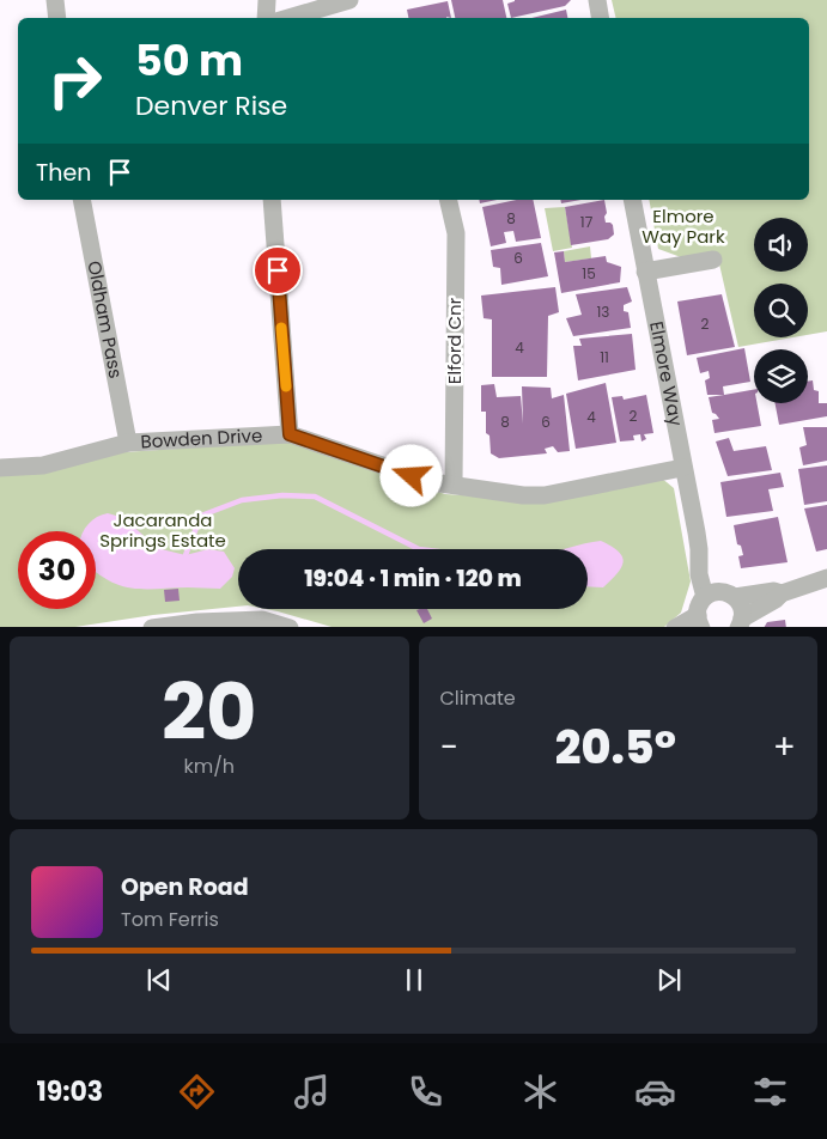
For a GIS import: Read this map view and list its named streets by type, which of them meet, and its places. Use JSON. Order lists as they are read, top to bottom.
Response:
{
  "streets": {
    "street": [
      "Oldham Pass",
      "Elford Cnr",
      "Elmore Way",
      "Bowden Drive"
    ]
  },
  "crossings": [
    ["Oldham Pass", "Bowden Drive"],
    ["Elford Cnr", "Bowden Drive"],
    ["Elmore Way", "Bowden Drive"]
  ],
  "parks": ["Elmore Way Park", "Jacaranda Springs Estate"],
  "house_numbers": [
    "8",
    "17",
    "6",
    "15",
    "13",
    "2",
    "4",
    "11",
    "2",
    "4",
    "8",
    "6"
  ],
  "page": {
    "turn": ["50 m", "Denver Rise"],
    "then": "Then",
    "limit": "30",
    "trip": "19:04 · 1 min · 120 m",
    "tile": [
      ["20", "km/h"],
      "Climate"
    ],
    "heat": ["−", "20.5°", "+"],
    "song": ["Open Road", "Tom Ferris"],
    "tabs": "19:03"
  }
}
